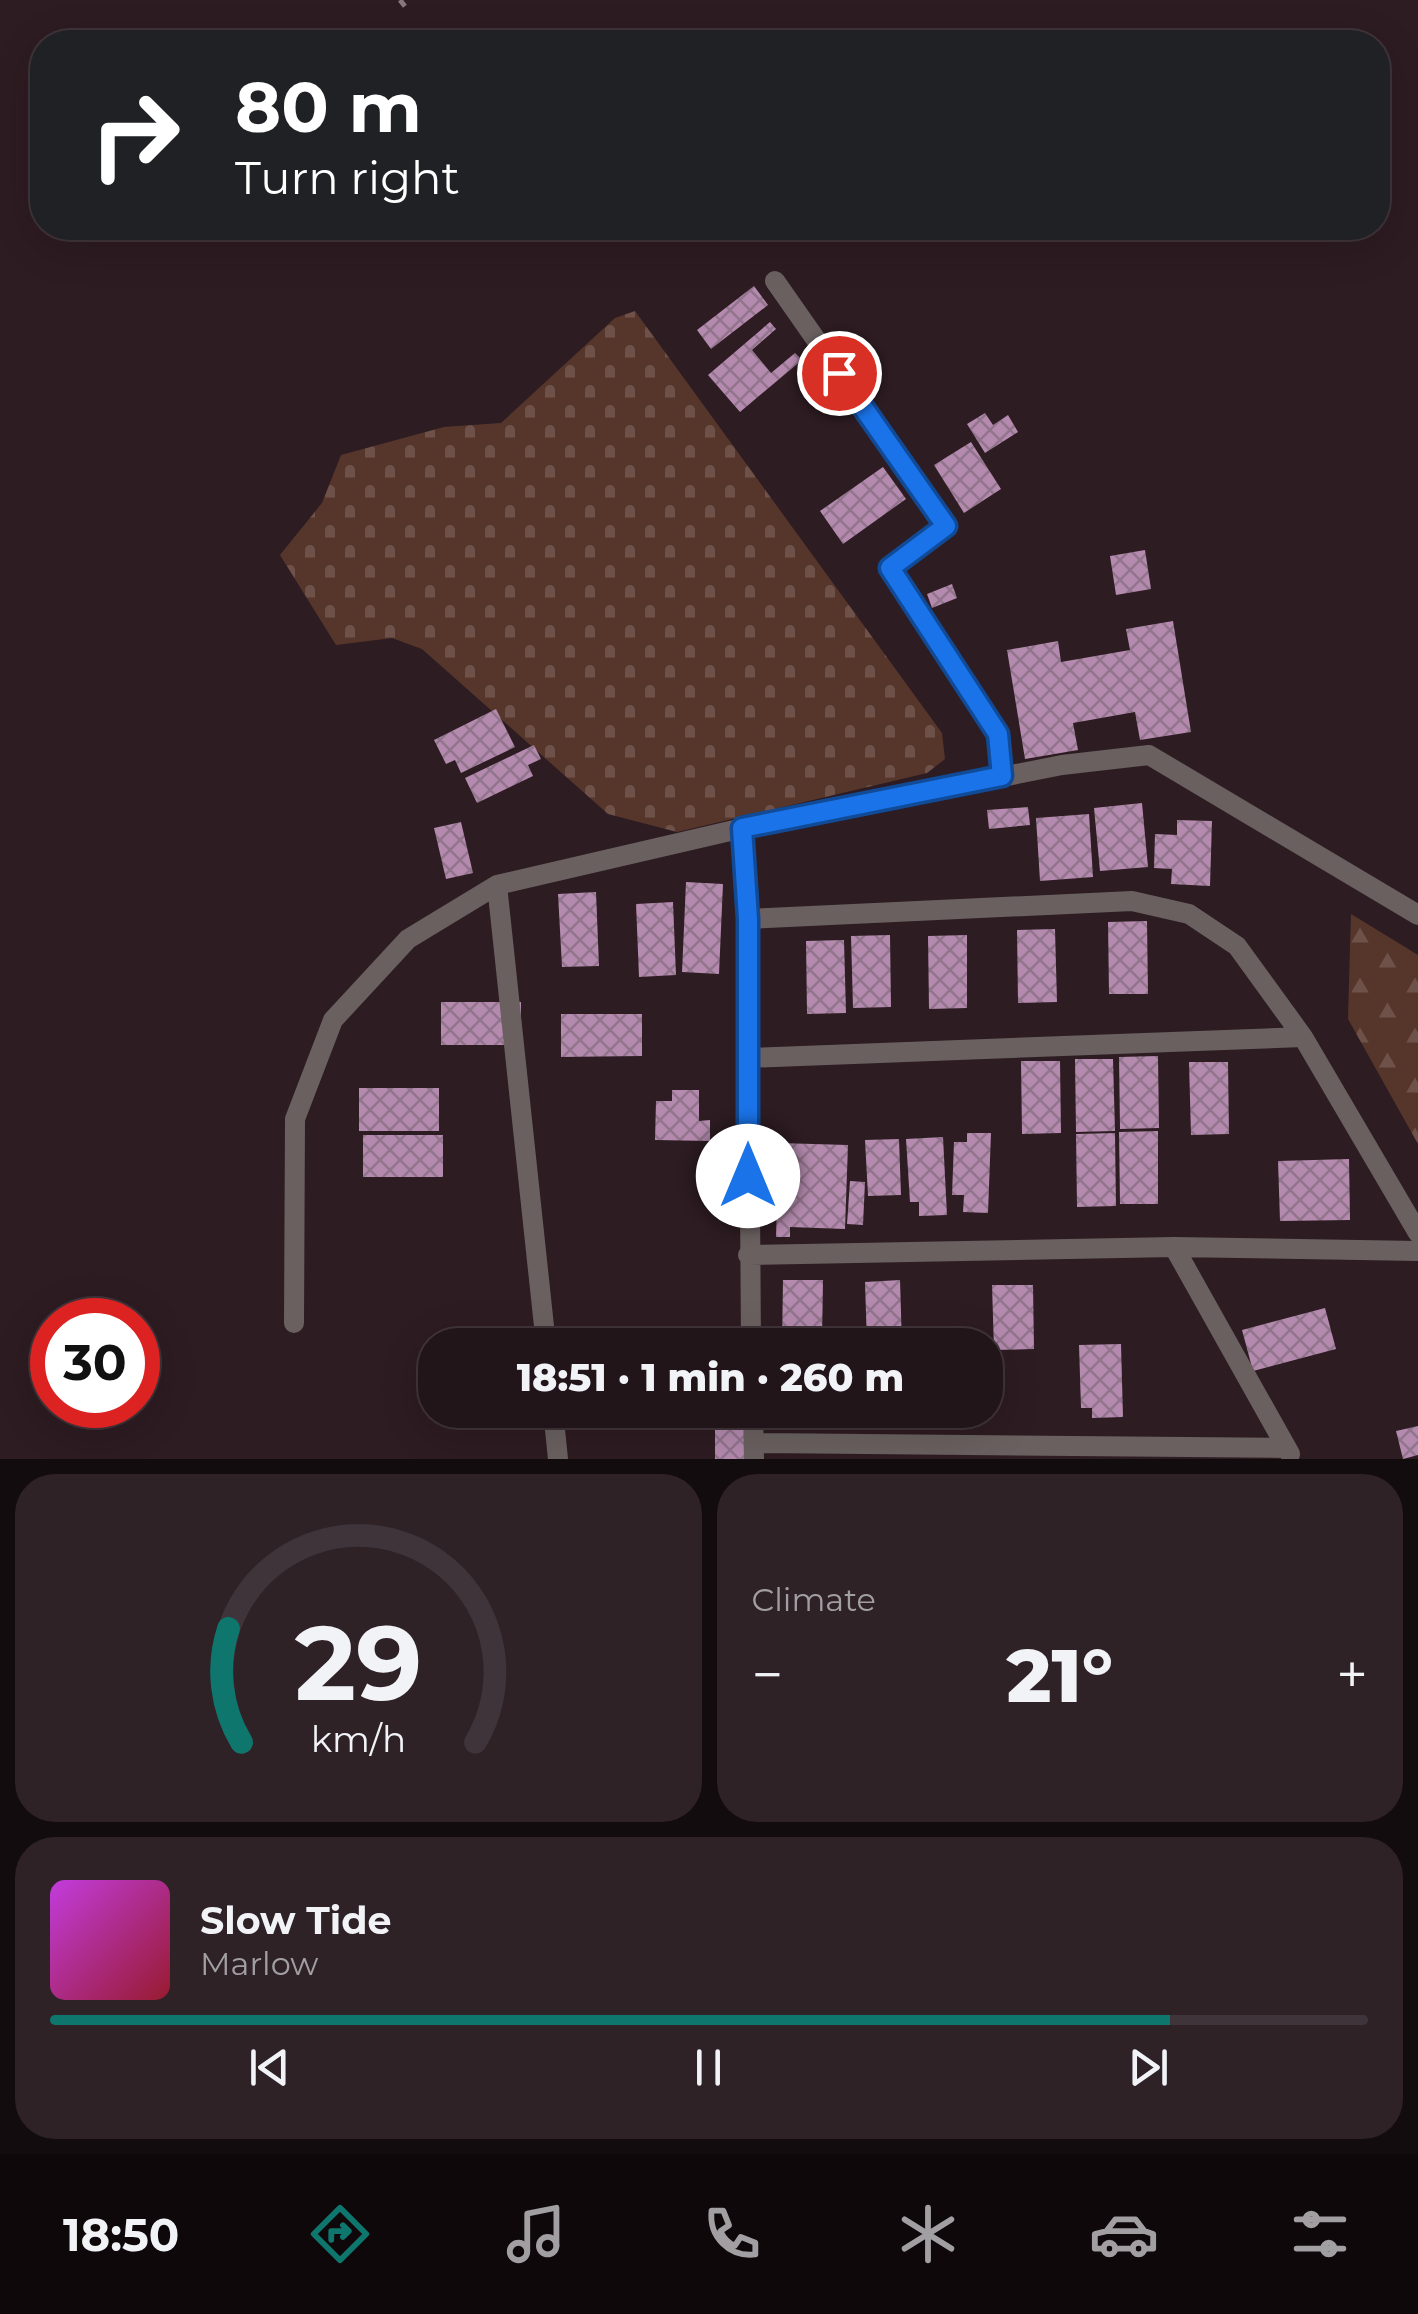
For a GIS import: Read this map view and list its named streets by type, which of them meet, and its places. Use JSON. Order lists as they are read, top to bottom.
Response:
{
  "page": {
    "turn": ["80 m", "Turn right"],
    "limit": "30",
    "trip": "18:51 · 1 min · 260 m",
    "tile": "Climate",
    "heat": ["−", "21°", "+"],
    "song": ["Slow Tide", "Marlow"],
    "tabs": "18:50",
    "gauge": ["29", "km/h"]
  }
}
